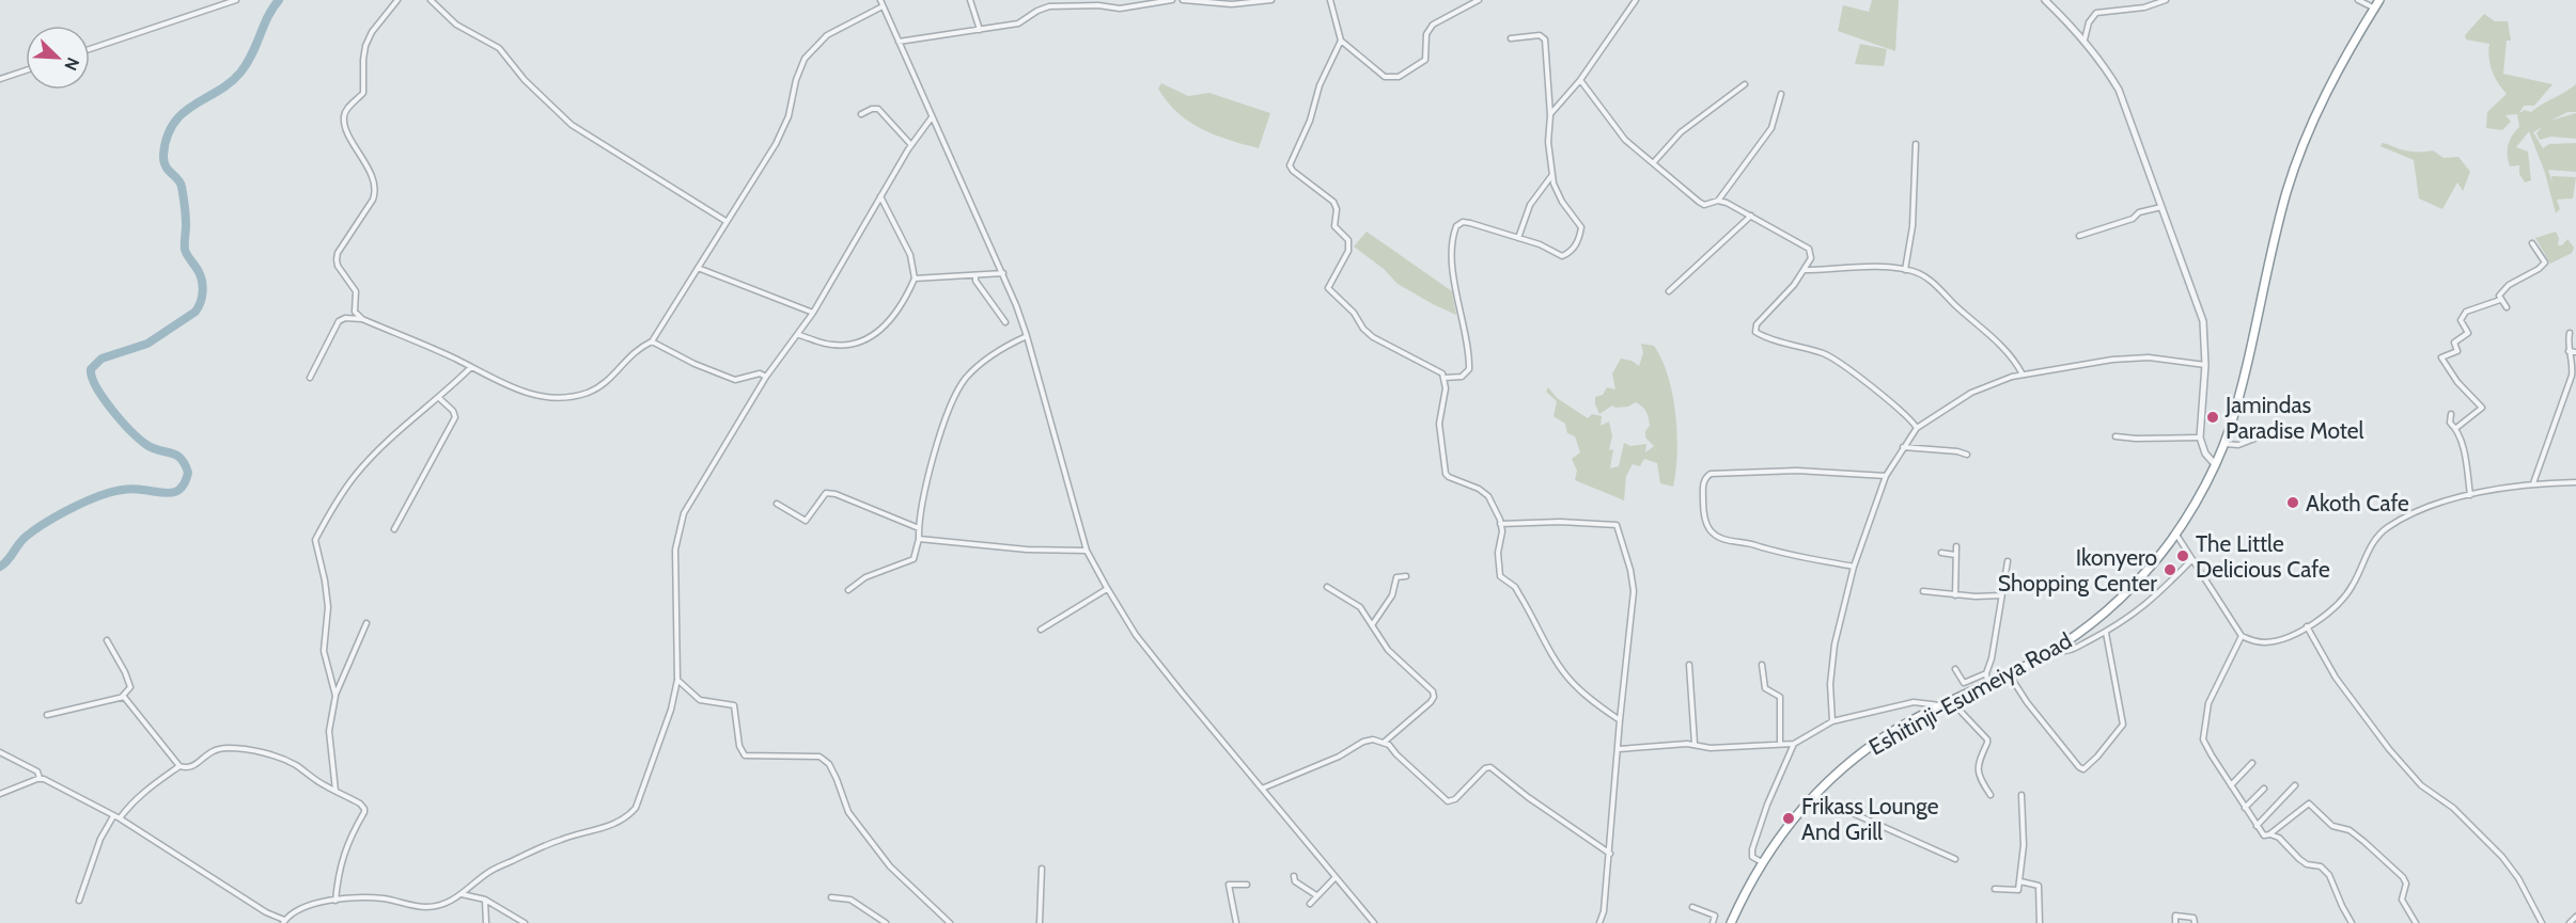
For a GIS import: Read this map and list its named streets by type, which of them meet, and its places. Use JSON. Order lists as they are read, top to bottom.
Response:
{
  "streets": {
    "highway": ["Eshitinji-Esumeiya Road"]
  },
  "places": [
    "Jamindas Paradise Motel",
    "Akoth Cafe",
    "The Little Delicious Cafe",
    "Ikonyero Shopping Center",
    "Frikass Lounge And Grill"
  ],
  "north": "bottom right"
}
